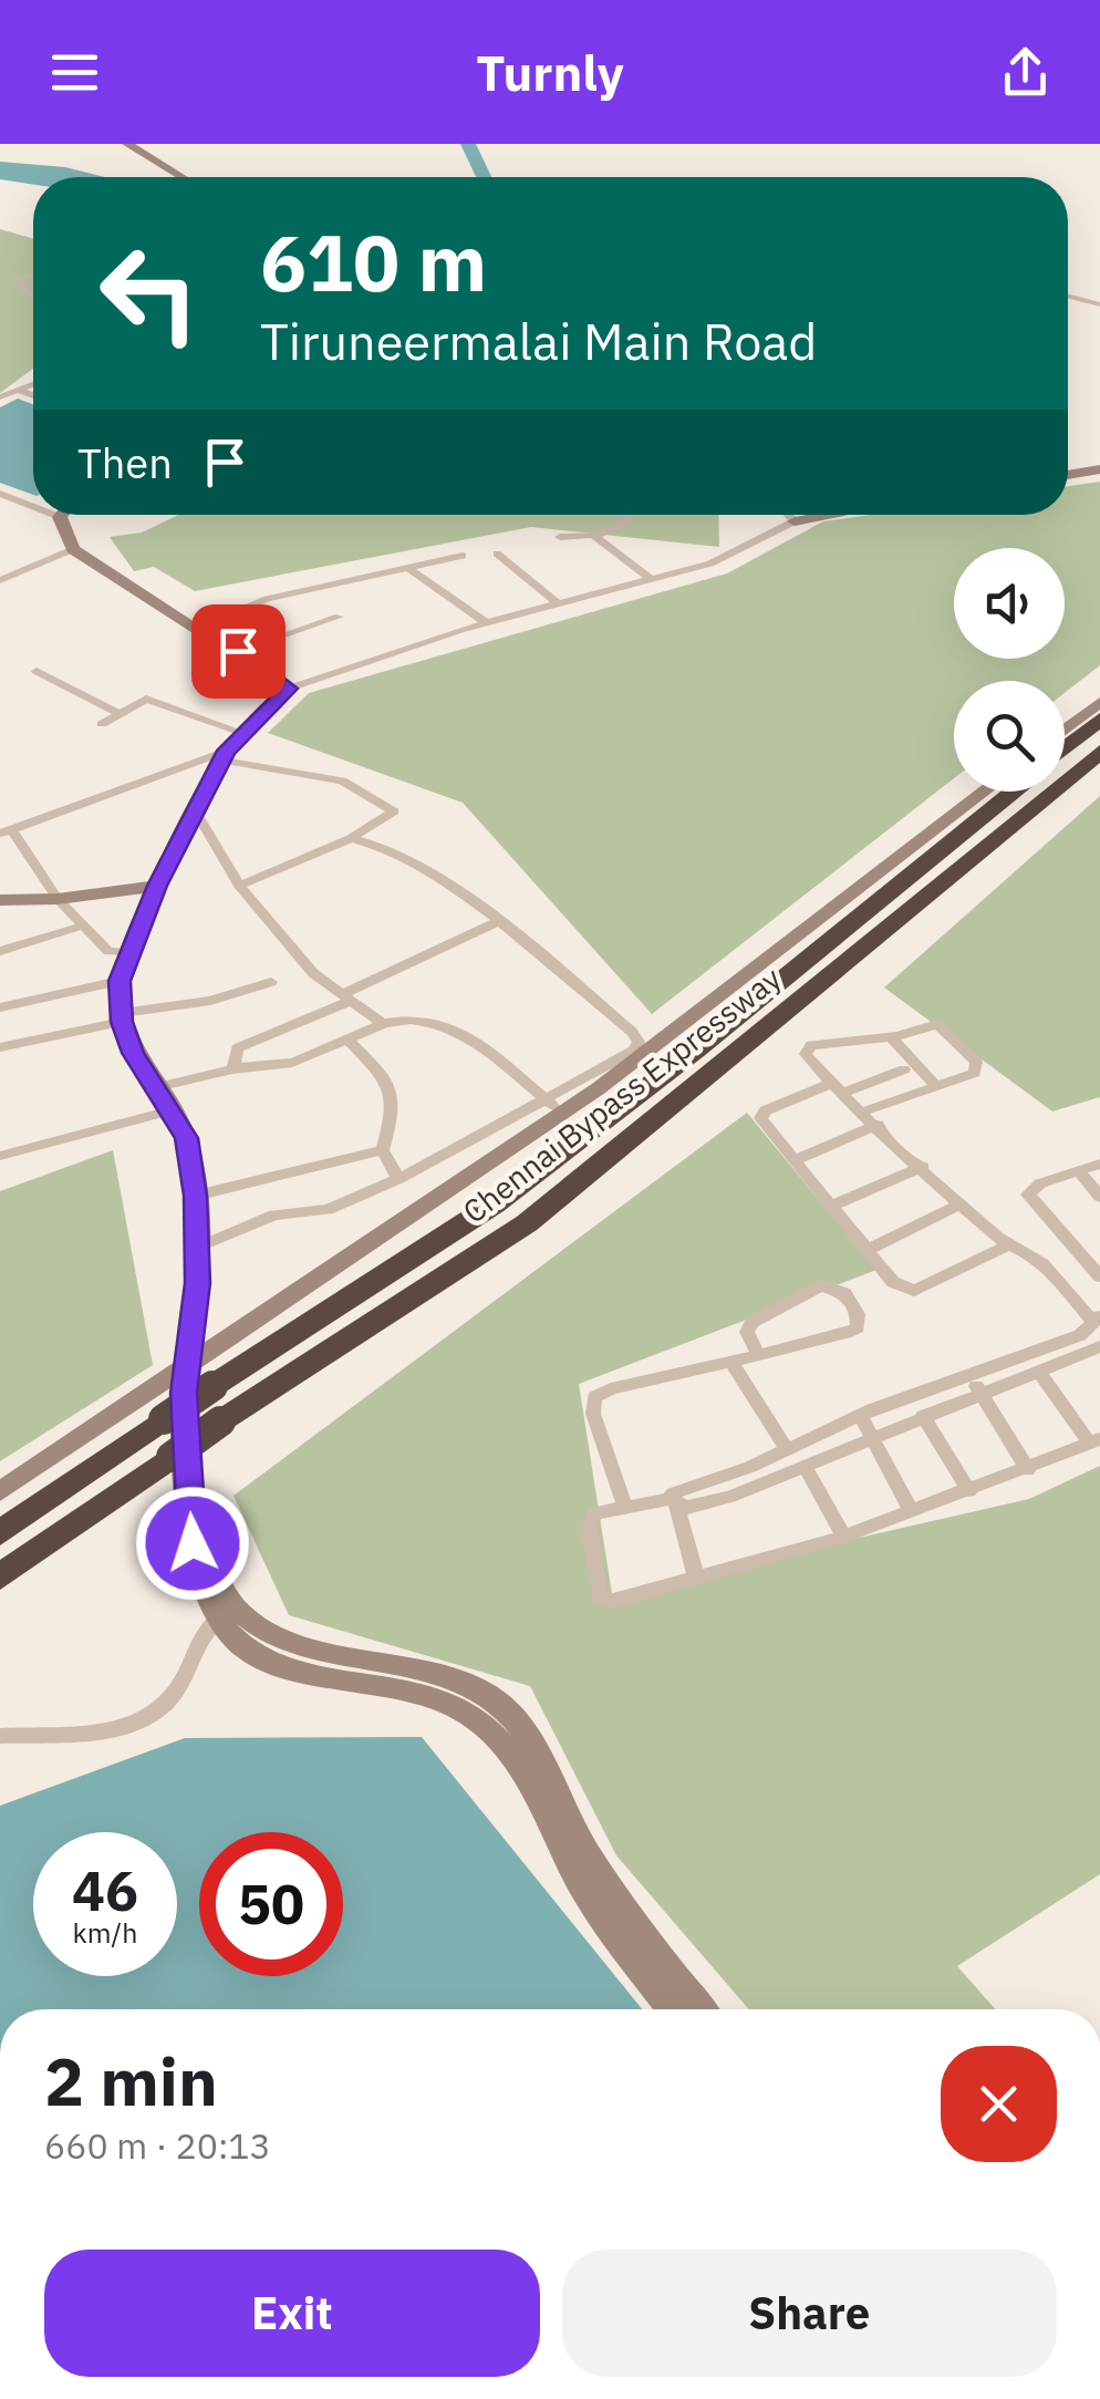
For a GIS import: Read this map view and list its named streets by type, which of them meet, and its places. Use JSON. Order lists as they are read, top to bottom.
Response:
{
  "streets": {
    "highway": ["Chennai Bypass Expressway"]
  },
  "page": {
    "header": "Turnly",
    "turn": ["610 m", "Tiruneermalai Main Road"],
    "then": "Then",
    "speed": "46 km/h",
    "limit": "50",
    "heading": ["2 min", "660 m · 20:13"],
    "buttons": ["Exit", "Share"]
  }
}
